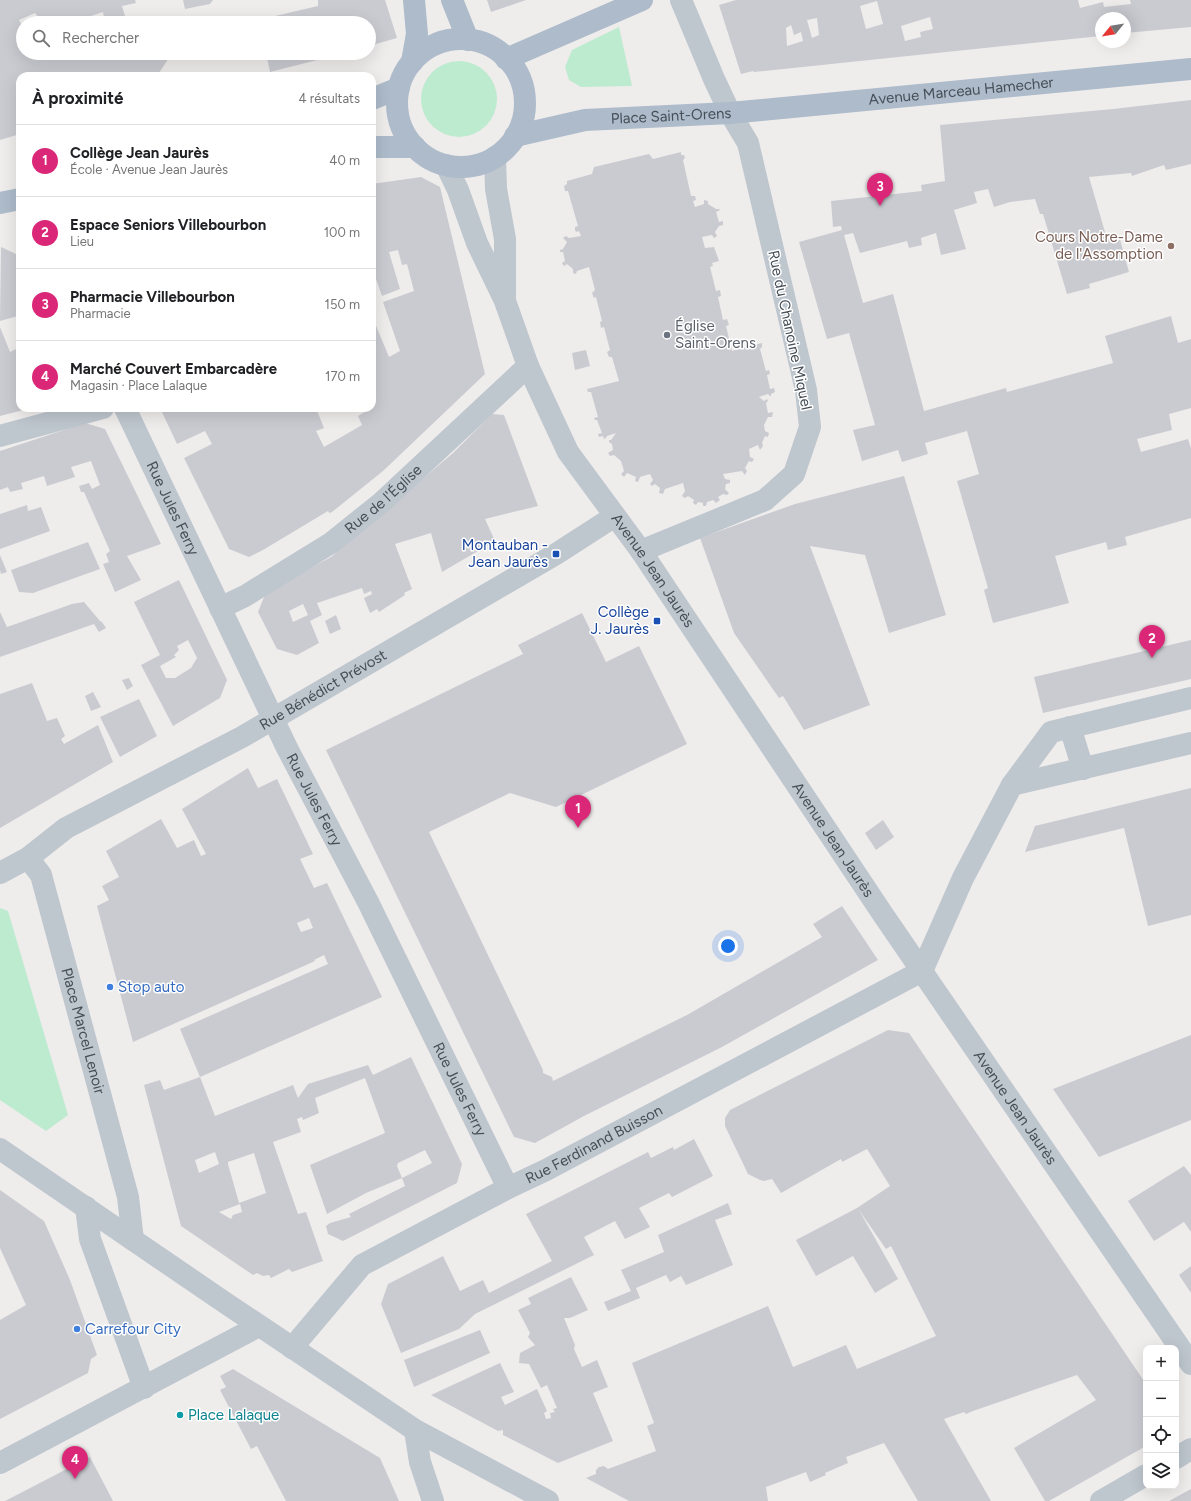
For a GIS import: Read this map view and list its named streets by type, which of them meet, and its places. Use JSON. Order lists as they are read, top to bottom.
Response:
{
  "streets": {
    "main road": ["Avenue Marceau Hamecher", "Place Saint-Orens"],
    "street": [
      "Rue du Chanoine Miquel",
      "Rue de l'Église",
      "Rue Jules Ferry",
      "Avenue Jean Jaurès",
      "Rue Bénédict Prévost",
      "Place Marcel Lenoir",
      "Rue Ferdinand Buisson"
    ]
  },
  "crossings": [
    ["Avenue Marceau Hamecher", "Place Saint-Orens"],
    ["Avenue Marceau Hamecher", "Rue du Chanoine Miquel"],
    ["Place Saint-Orens", "Rue du Chanoine Miquel"],
    ["Place Saint-Orens", "Avenue Jean Jaurès"],
    ["Rue du Chanoine Miquel", "Avenue Jean Jaurès"],
    ["Rue de l'Église", "Rue Jules Ferry"],
    ["Rue de l'Église", "Avenue Jean Jaurès"],
    ["Rue Jules Ferry", "Rue Bénédict Prévost"],
    ["Rue Jules Ferry", "Rue Ferdinand Buisson"],
    ["Avenue Jean Jaurès", "Rue Bénédict Prévost"],
    ["Avenue Jean Jaurès", "Rue Ferdinand Buisson"],
    ["Rue Bénédict Prévost", "Place Marcel Lenoir"]
  ],
  "places": {
    "other": [
      "Cours Notre-Dame de l'Assomption",
      "Église Saint-Orens",
      "Stop auto",
      "Carrefour City",
      "Place Lalaque"
    ],
    "transit": ["Montauban - Jean Jaurès", "Collège J. Jaurès"]
  },
  "north": "bottom left",
  "page": {
    "search": "Rechercher",
    "heading": ["À proximité", "4 résultats"],
    "list": [
      {
        "mark": "1",
        "name": "Collège Jean Jaurès",
        "note": "École · Avenue Jean Jaurès",
        "value": "40 m"
      },
      {
        "mark": "2",
        "name": "Espace Seniors Villebourbon",
        "note": "Lieu",
        "value": "100 m"
      },
      {
        "mark": "3",
        "name": "Pharmacie Villebourbon",
        "note": "Pharmacie",
        "value": "150 m"
      },
      {
        "mark": "4",
        "name": "Marché Couvert Embarcadère",
        "note": "Magasin · Place Lalaque",
        "value": "170 m"
      }
    ],
    "pins": [
      "3",
      "2",
      "1",
      "4"
    ],
    "map_buttons": ["+", "−"]
  }
}
